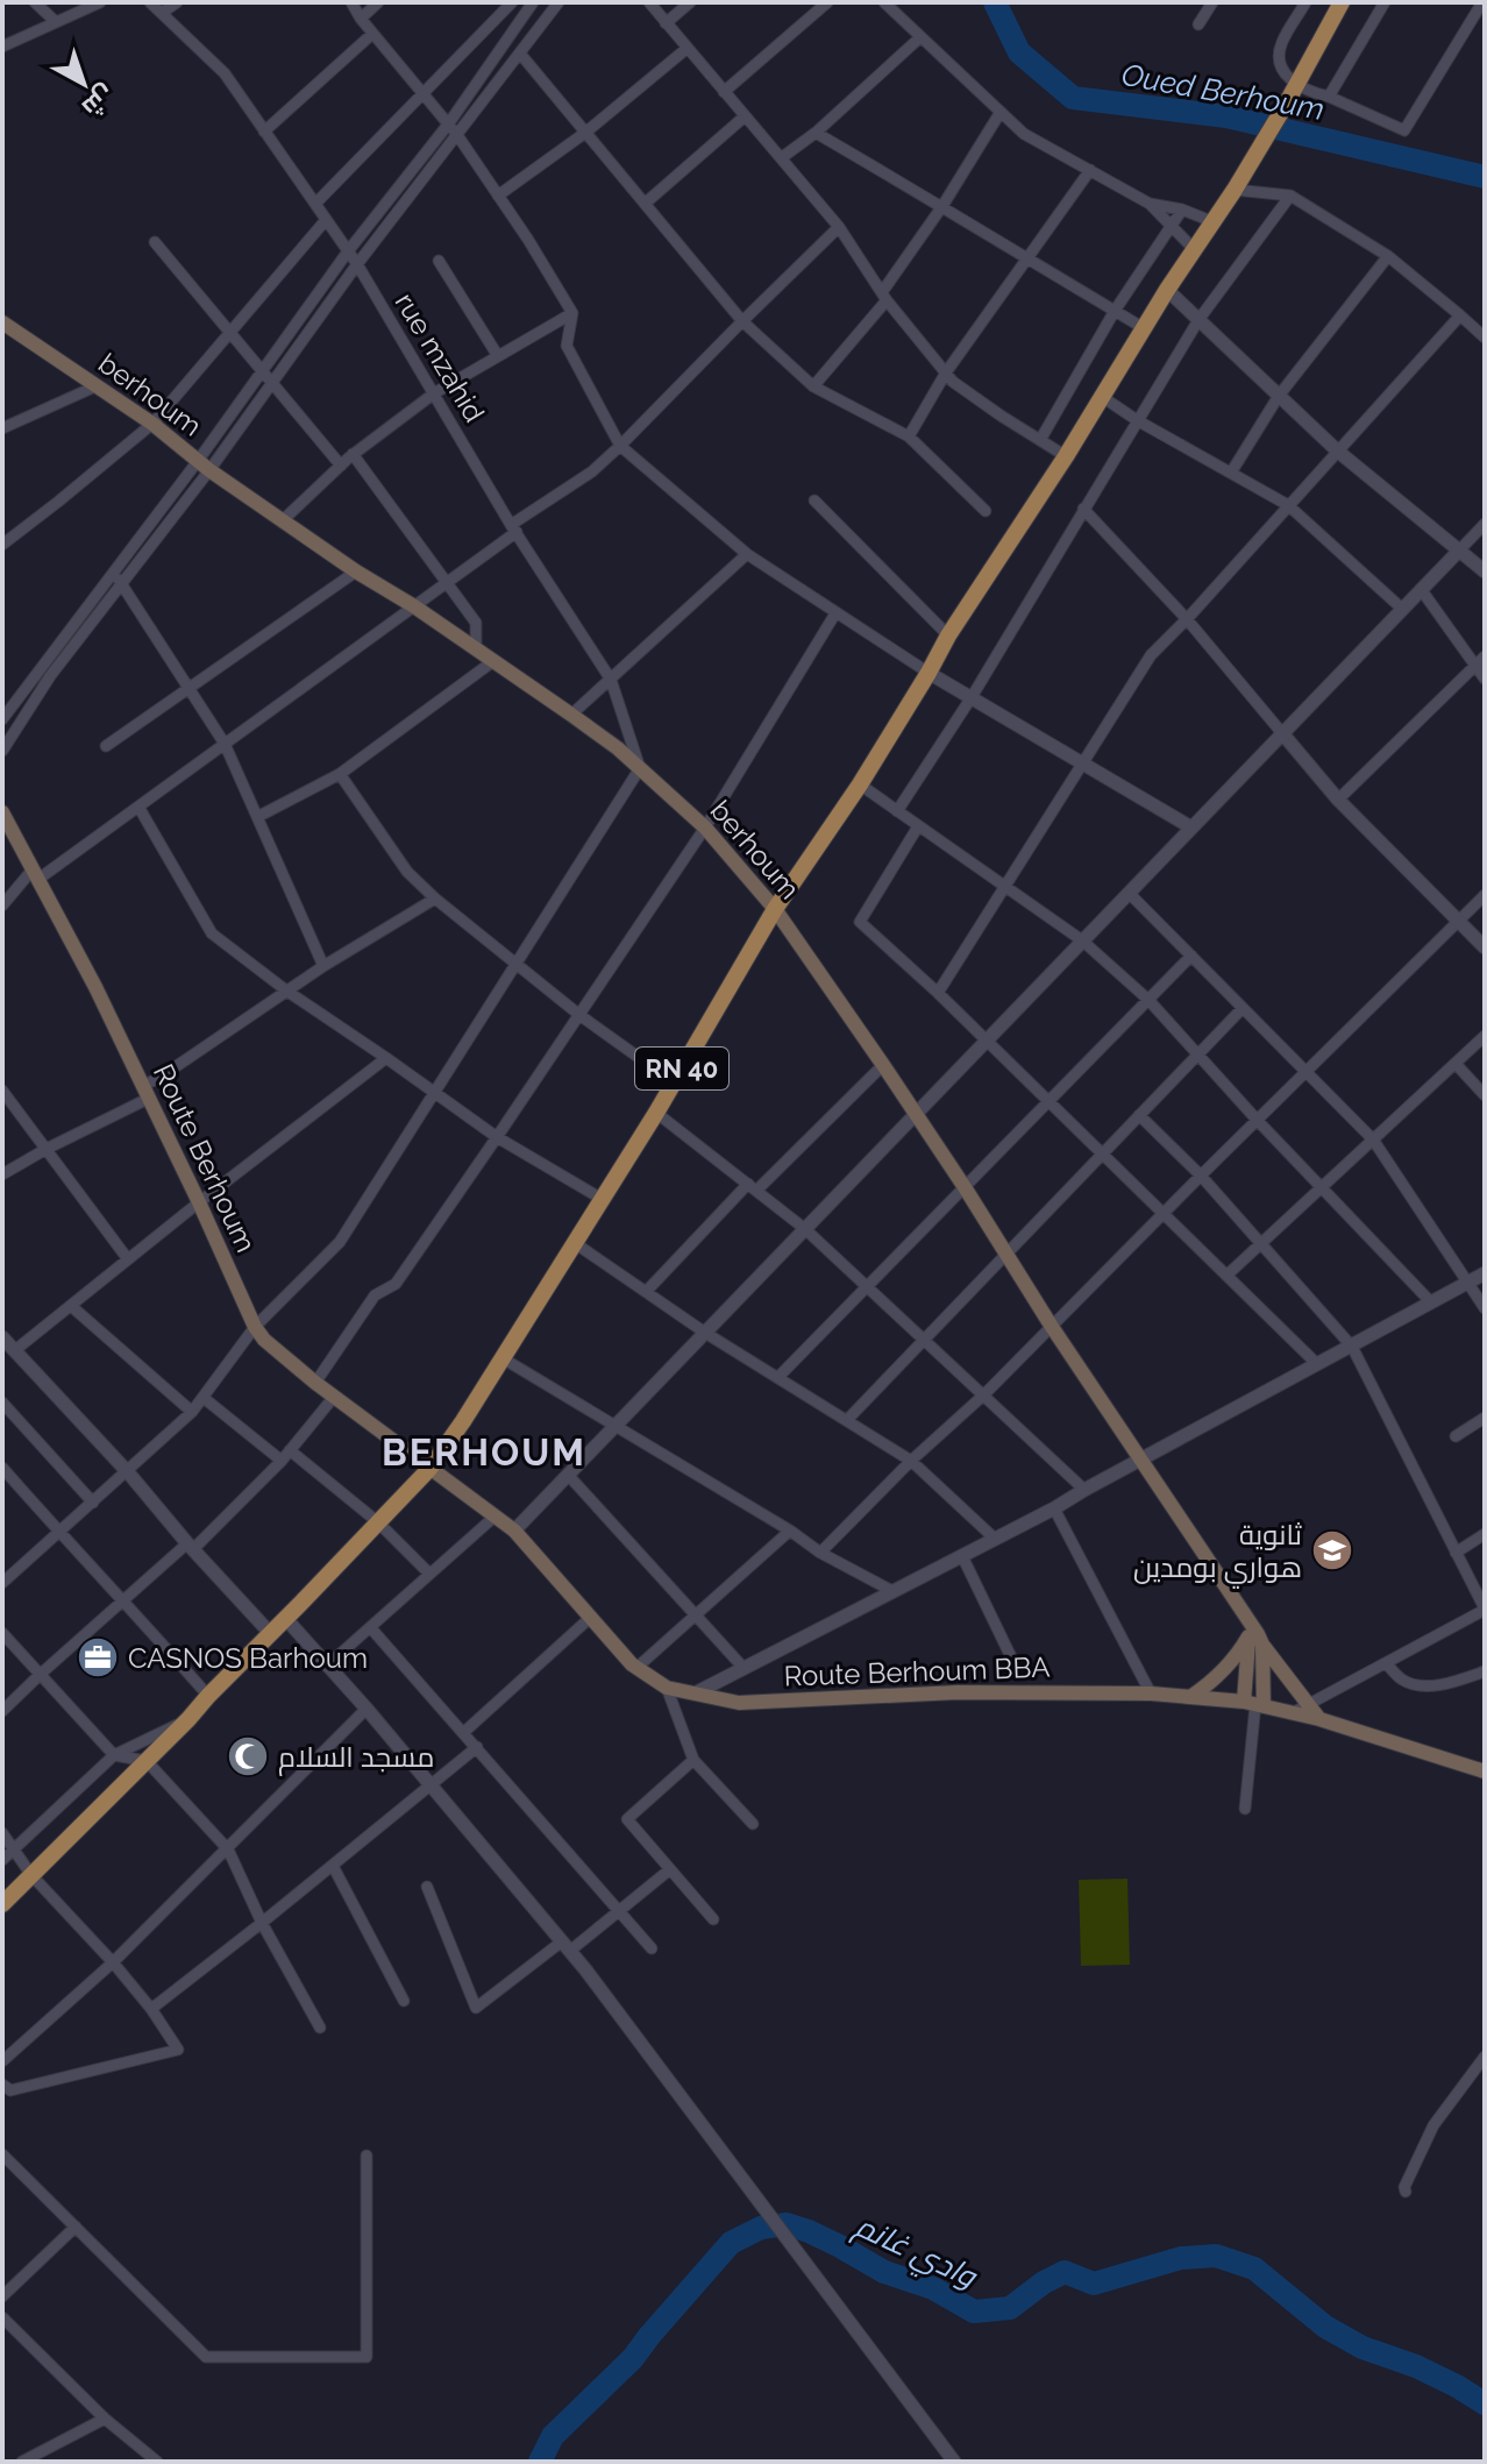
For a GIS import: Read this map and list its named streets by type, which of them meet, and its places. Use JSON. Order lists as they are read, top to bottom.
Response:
{
  "streets": {
    "main road": [
      "berhoum",
      "RN 40",
      "Route Berhoum",
      "Route Berhoum BBA"
    ],
    "street": ["rue mzahid"]
  },
  "crossings": [
    ["rue mzahid", "berhoum"],
    ["berhoum", "RN 40"],
    ["berhoum", "Route Berhoum BBA"],
    ["RN 40", "Route Berhoum"],
    ["RN 40", "Route Berhoum BBA"],
    ["Route Berhoum", "Route Berhoum BBA"]
  ],
  "districts": ["BERHOUM"],
  "water": ["Oued Berhoum", "وادي غانم"],
  "places": {
    "school or university": ["ثانوية هواري بومدين"],
    "office": ["CASNOS Barhoum"],
    "mosque": ["مسجد السلام"]
  },
  "north": "bottom right"
}
